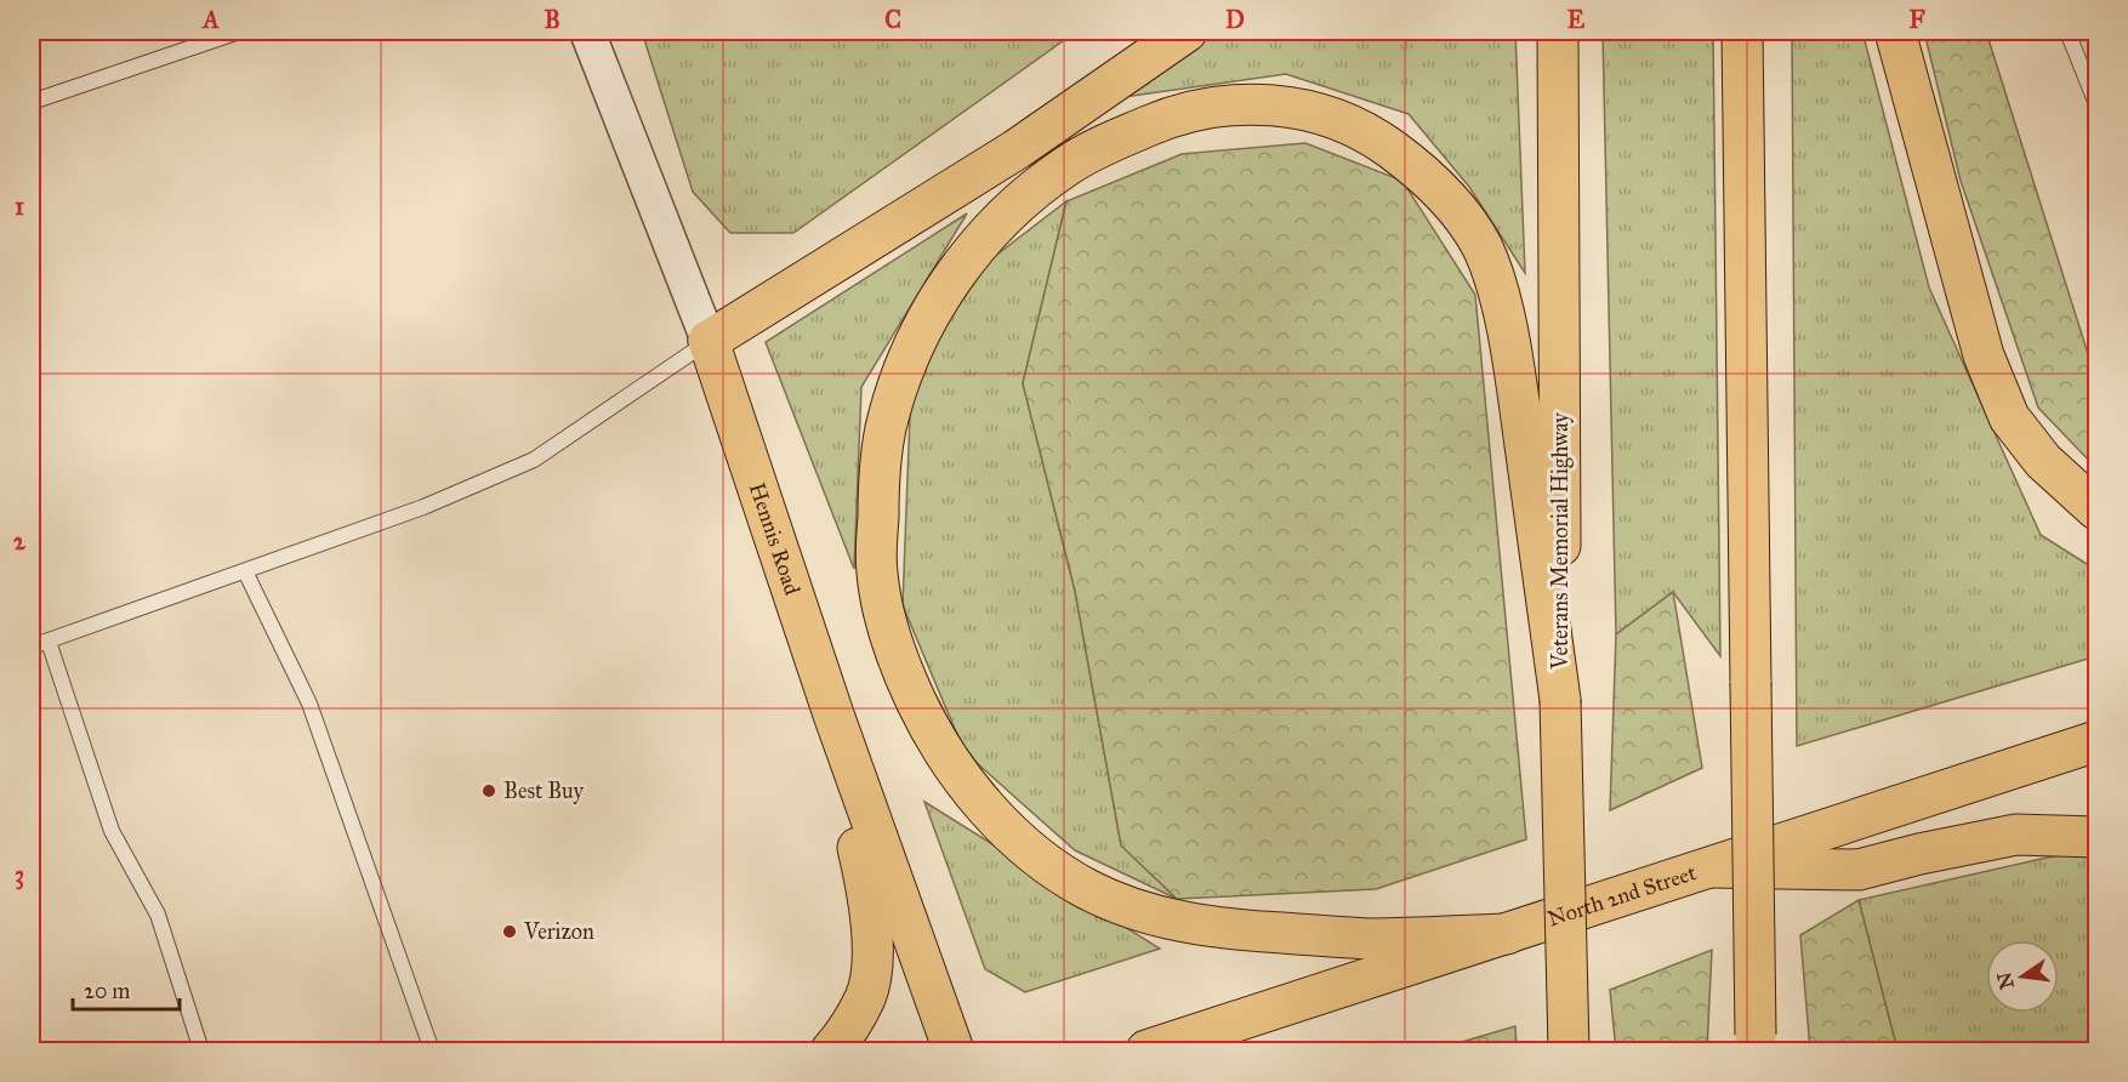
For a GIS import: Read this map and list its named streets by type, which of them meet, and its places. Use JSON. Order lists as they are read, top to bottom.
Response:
{
  "streets": {
    "main road": ["Hennis Road", "Veterans Memorial Highway", "North 2nd Street"]
  },
  "places": ["Best Buy", "Verizon"],
  "scale_bar": "20 m",
  "north": "left",
  "grid": {
    "columns": [
      "A",
      "B",
      "C",
      "D",
      "E",
      "F"
    ],
    "rows": ["1", "2", "3"]
  }
}
